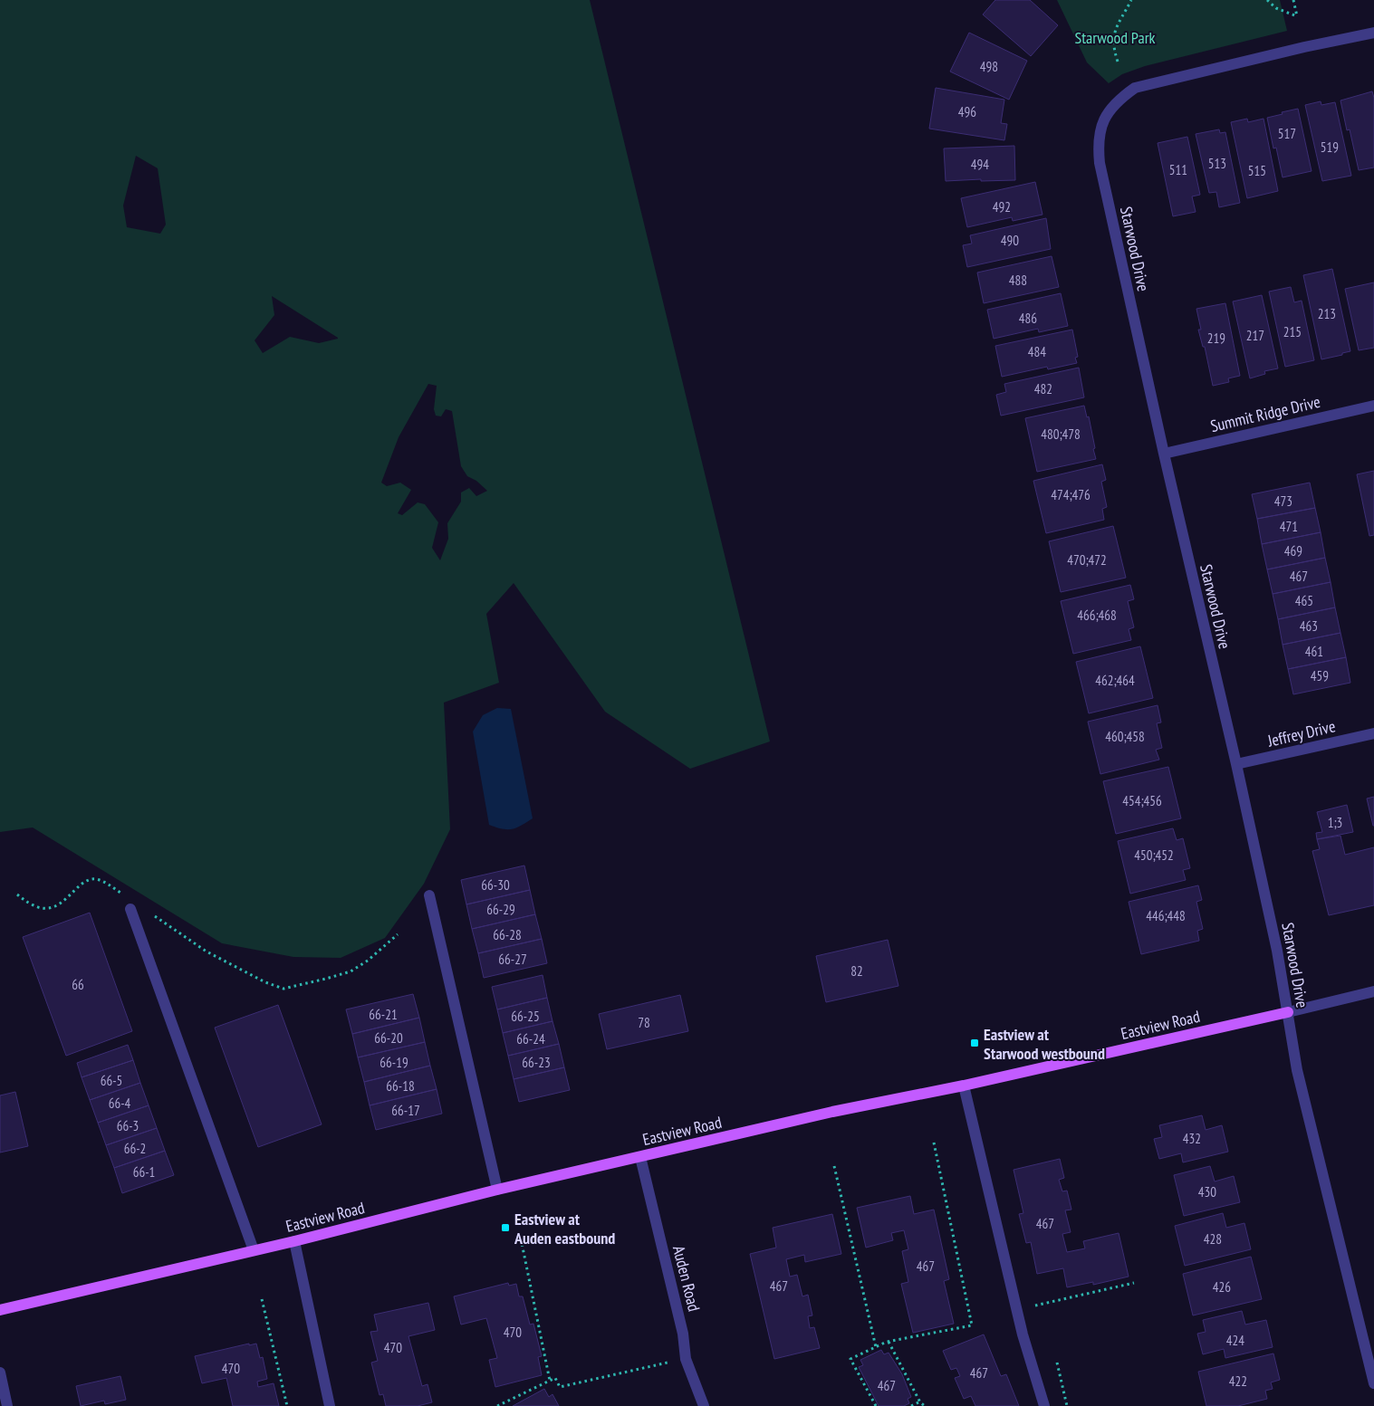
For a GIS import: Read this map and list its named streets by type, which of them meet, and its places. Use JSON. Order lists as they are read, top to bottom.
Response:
{
  "streets": {
    "main road": ["Eastview Road"],
    "street": [
      "Starwood Drive",
      "Summit Ridge Drive",
      "Jeffrey Drive",
      "Auden Road"
    ]
  },
  "crossings": [
    ["Starwood Drive", "Summit Ridge Drive"],
    ["Starwood Drive", "Jeffrey Drive"],
    ["Starwood Drive", "Eastview Road"],
    ["Eastview Road", "Auden Road"]
  ],
  "parks": ["Starwood Park"],
  "places": {
    "transit": ["Eastview at Starwood westbound", "Eastview at Auden eastbound"]
  },
  "house_numbers": [
    "498",
    "496",
    "517",
    "519",
    "513",
    "494",
    "511",
    "515",
    "492",
    "490",
    "488",
    "213",
    "486",
    "215",
    "217",
    "219",
    "484",
    "482",
    "480;478",
    "474;476",
    "473",
    "471",
    "469",
    "470;472",
    "467",
    "465",
    "466;468",
    "463",
    "461",
    "459",
    "462;464",
    "460;458",
    "454;456",
    "1;3",
    "450;452",
    "66-30",
    "66-29",
    "446;448",
    "66-28",
    "66-27",
    "82",
    "66",
    "66-21",
    "66-25",
    "78",
    "66-20",
    "66-24",
    "66-19",
    "66-23",
    "66-5",
    "66-18",
    "66-4",
    "66-17",
    "66-3",
    "432",
    "66-2",
    "66-1",
    "430",
    "467",
    "428",
    "467",
    "467",
    "426",
    "470",
    "424",
    "470",
    "470",
    "467",
    "422",
    "467"
  ]
}
